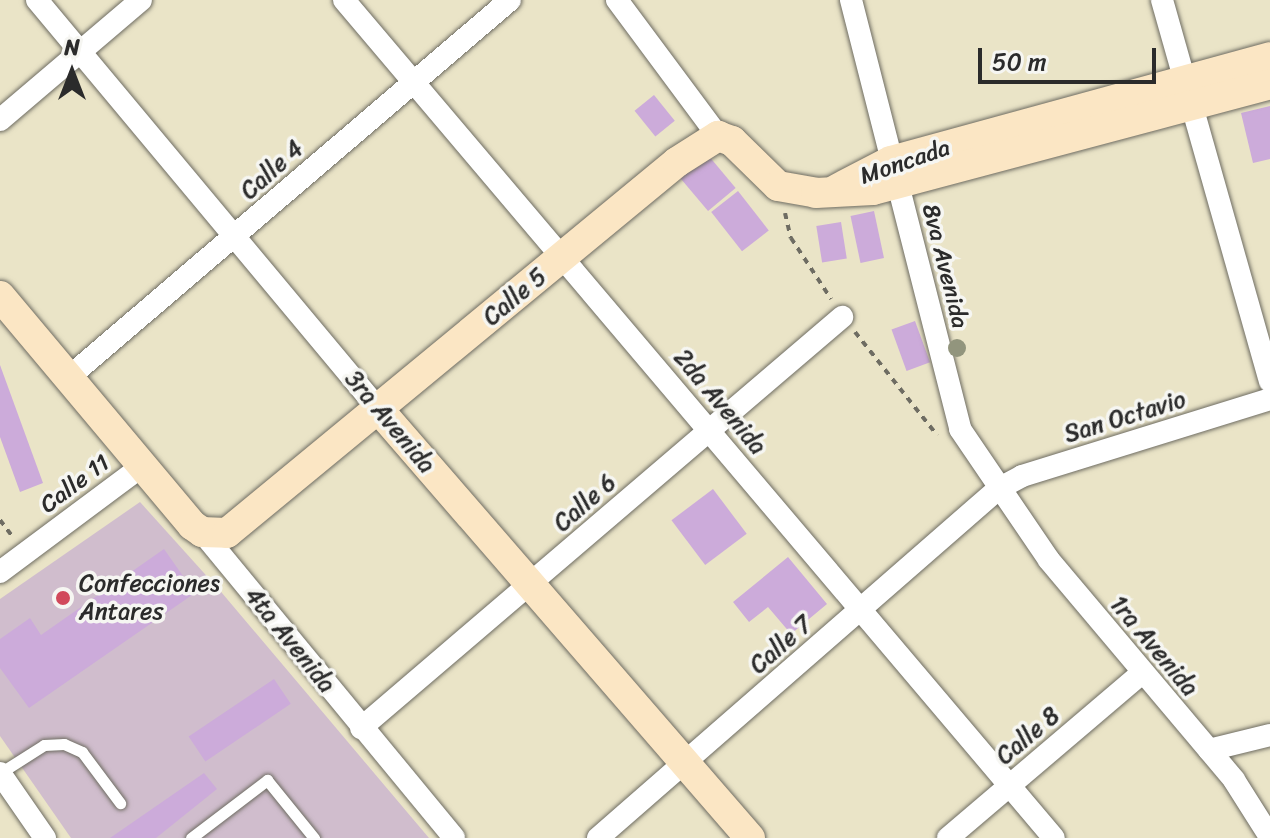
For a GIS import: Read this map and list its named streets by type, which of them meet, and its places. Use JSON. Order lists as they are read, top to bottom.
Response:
{
  "streets": {
    "street": [
      "Moncada",
      "Calle 4",
      "8va Avenida",
      "Calle 5",
      "2da Avenida",
      "San Octavio",
      "3ra Avenida",
      "Calle 11",
      "Calle 6",
      "4ta Avenida",
      "Calle 7",
      "1ra Avenida",
      "Calle 8"
    ]
  },
  "crossings": [
    ["Moncada", "8va Avenida"],
    ["Calle 4", "2da Avenida"],
    ["Calle 4", "3ra Avenida"],
    ["Calle 4", "4ta Avenida"],
    ["8va Avenida", "San Octavio"],
    ["8va Avenida", "Calle 7"],
    ["8va Avenida", "1ra Avenida"],
    ["Calle 5", "2da Avenida"],
    ["Calle 5", "3ra Avenida"],
    ["Calle 5", "4ta Avenida"],
    ["2da Avenida", "Calle 6"],
    ["2da Avenida", "Calle 7"],
    ["2da Avenida", "Calle 8"],
    ["San Octavio", "Calle 7"],
    ["San Octavio", "1ra Avenida"],
    ["3ra Avenida", "Calle 6"],
    ["3ra Avenida", "Calle 7"],
    ["Calle 11", "4ta Avenida"],
    ["Calle 6", "4ta Avenida"],
    ["Calle 7", "1ra Avenida"],
    ["1ra Avenida", "Calle 8"]
  ],
  "places": ["Confecciones Antares"],
  "scale_bar": "50 m",
  "north": "top"
}
